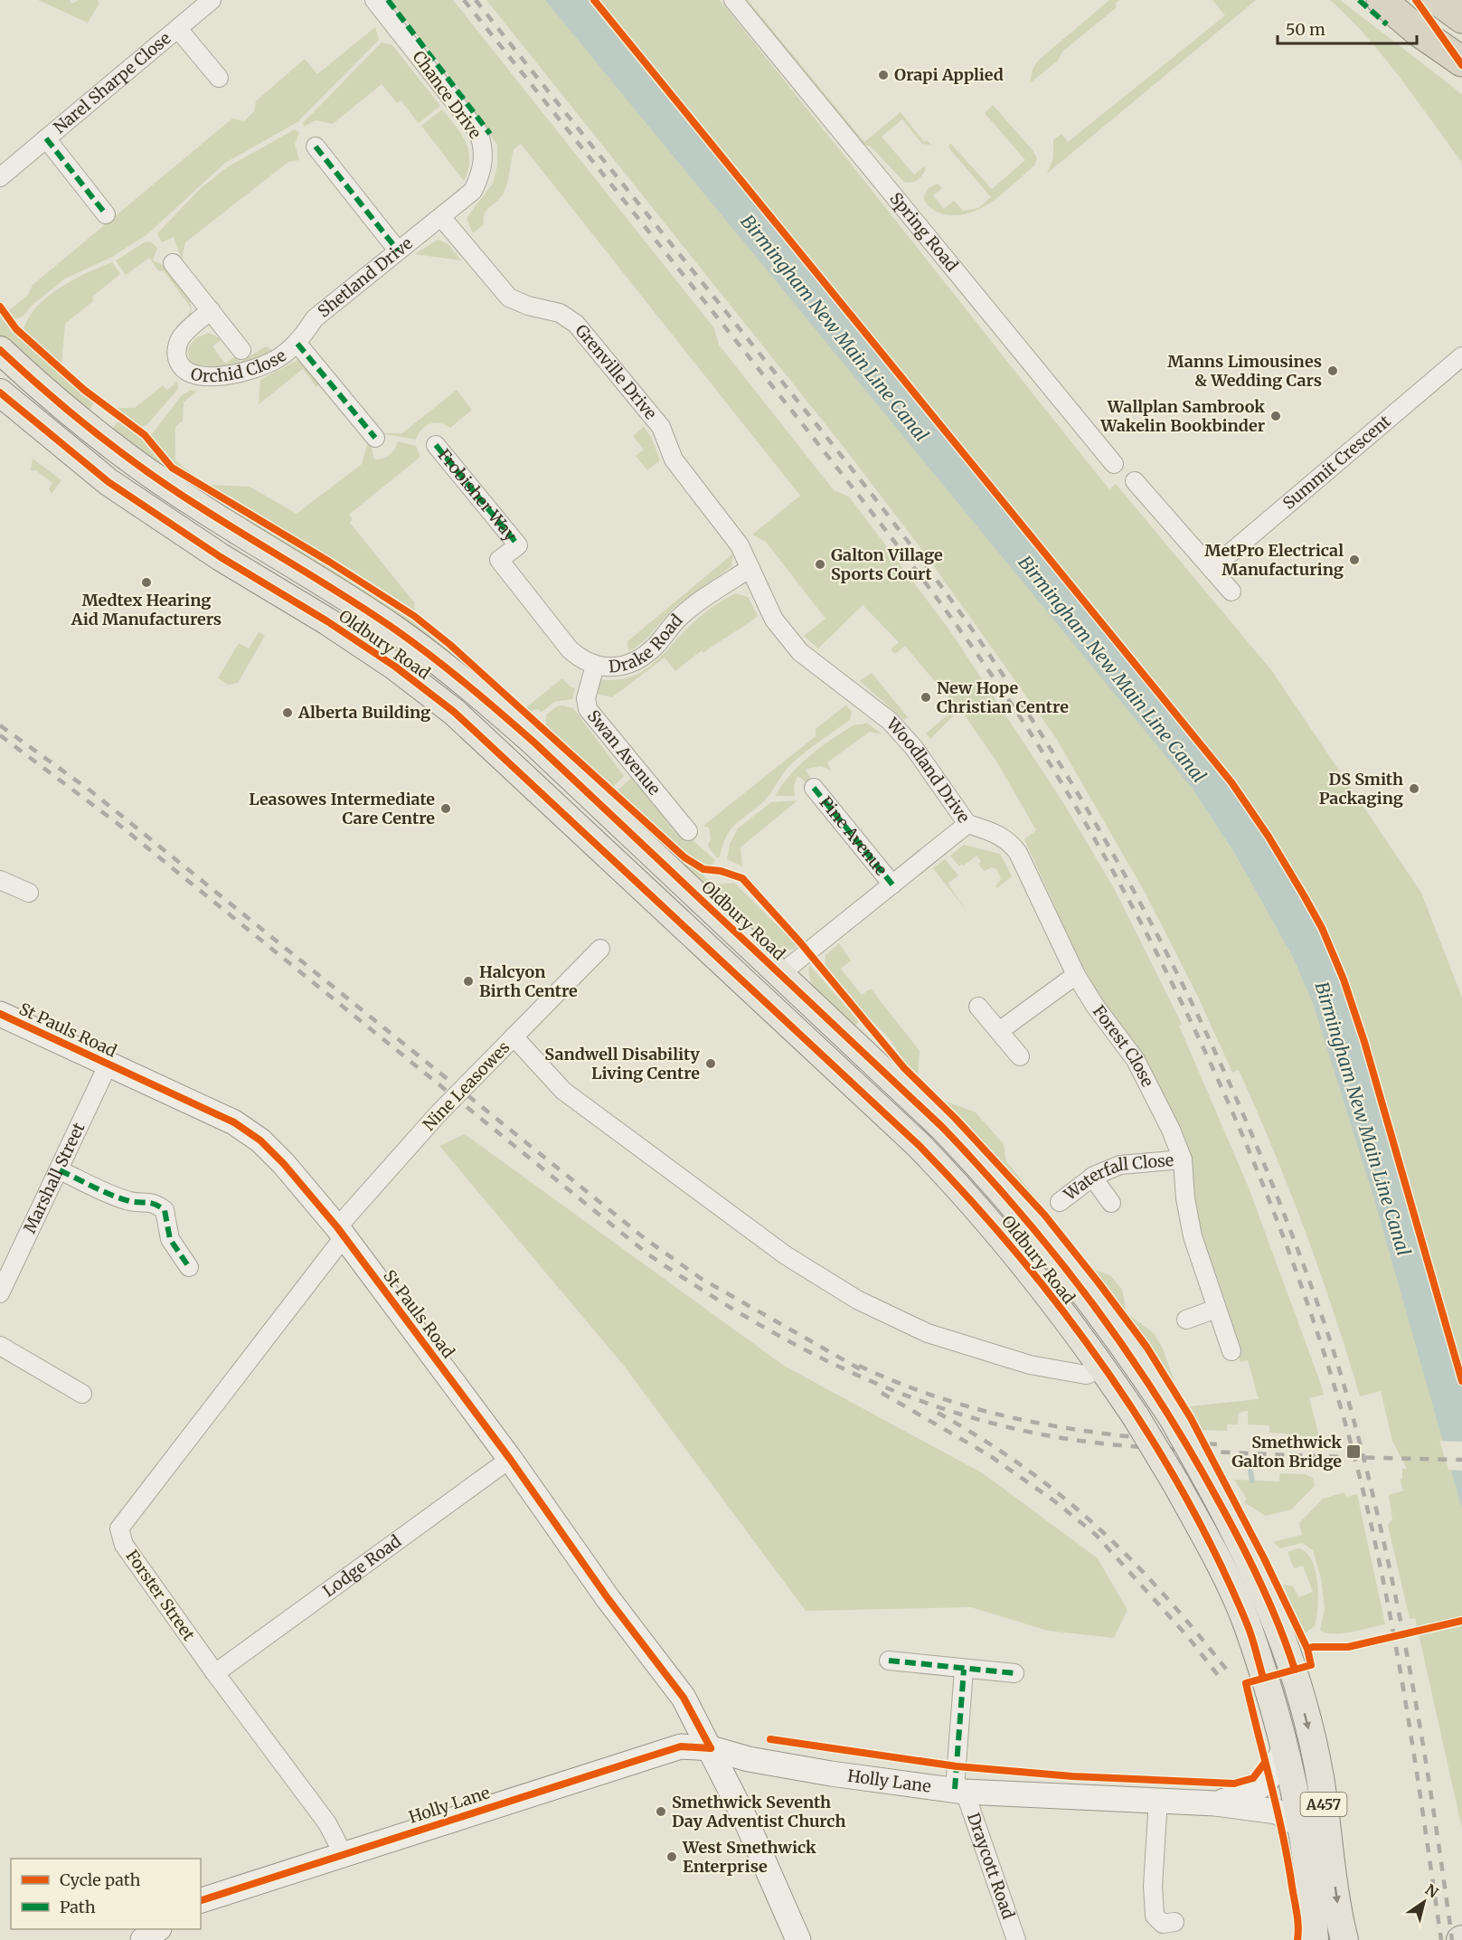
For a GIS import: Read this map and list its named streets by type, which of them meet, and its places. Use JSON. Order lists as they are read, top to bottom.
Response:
{
  "streets": {
    "main road": [
      "Oldbury Road",
      "St Pauls Road",
      "Holly Lane",
      "A457"
    ],
    "street": [
      "Narel Sharpe Close",
      "Chance Drive",
      "Spring Road",
      "Shetland Drive",
      "Orchid Close",
      "Grenville Drive",
      "Summit Crescent",
      "Frobisher Way",
      "Drake Road",
      "Swan Avenue",
      "Woodland Drive",
      "Pine Avenue",
      "Forest Close",
      "Nine Leasowes",
      "Marshall Street",
      "Waterfall Close",
      "Lodge Road",
      "Forster Street",
      "Draycott Road"
    ]
  },
  "crossings": [
    ["Chance Drive", "Shetland Drive"],
    ["Chance Drive", "Grenville Drive"],
    ["Shetland Drive", "Orchid Close"],
    ["Shetland Drive", "Grenville Drive"],
    ["Grenville Drive", "Drake Road"],
    ["Grenville Drive", "Woodland Drive"],
    ["Frobisher Way", "Drake Road"],
    ["Drake Road", "Swan Avenue"],
    ["Drake Road", "Woodland Drive"],
    ["Oldbury Road", "Woodland Drive"],
    ["Oldbury Road", "Holly Lane"],
    ["Woodland Drive", "Pine Avenue"],
    ["Woodland Drive", "Forest Close"],
    ["St Pauls Road", "Nine Leasowes"],
    ["St Pauls Road", "Marshall Street"],
    ["St Pauls Road", "Lodge Road"],
    ["St Pauls Road", "Forster Street"],
    ["St Pauls Road", "Holly Lane"],
    ["Forest Close", "Waterfall Close"],
    ["Nine Leasowes", "Forster Street"],
    ["Lodge Road", "Forster Street"],
    ["Forster Street", "Holly Lane"],
    ["Holly Lane", "Draycott Road"]
  ],
  "water": ["Birmingham New Main Line Canal"],
  "places": {
    "other": [
      "Orapi Applied",
      "Manns Limousines & Wedding Cars",
      "Wallplan Sambrook Wakelin Bookbinder",
      "MetPro Electrical Manufacturing",
      "Galton Village Sports Court",
      "Medtex Hearing Aid Manufacturers",
      "New Hope Christian Centre",
      "Alberta Building",
      "DS Smith Packaging",
      "Leasowes Intermediate Care Centre",
      "Halcyon Birth Centre",
      "Sandwell Disability Living Centre",
      "Smethwick Seventh Day Adventist Church",
      "West Smethwick Enterprise"
    ],
    "transit": ["Smethwick Galton Bridge"]
  },
  "legend": ["Cycle path", "Path"],
  "scale_bar": "50 m",
  "north": "top right"
}
